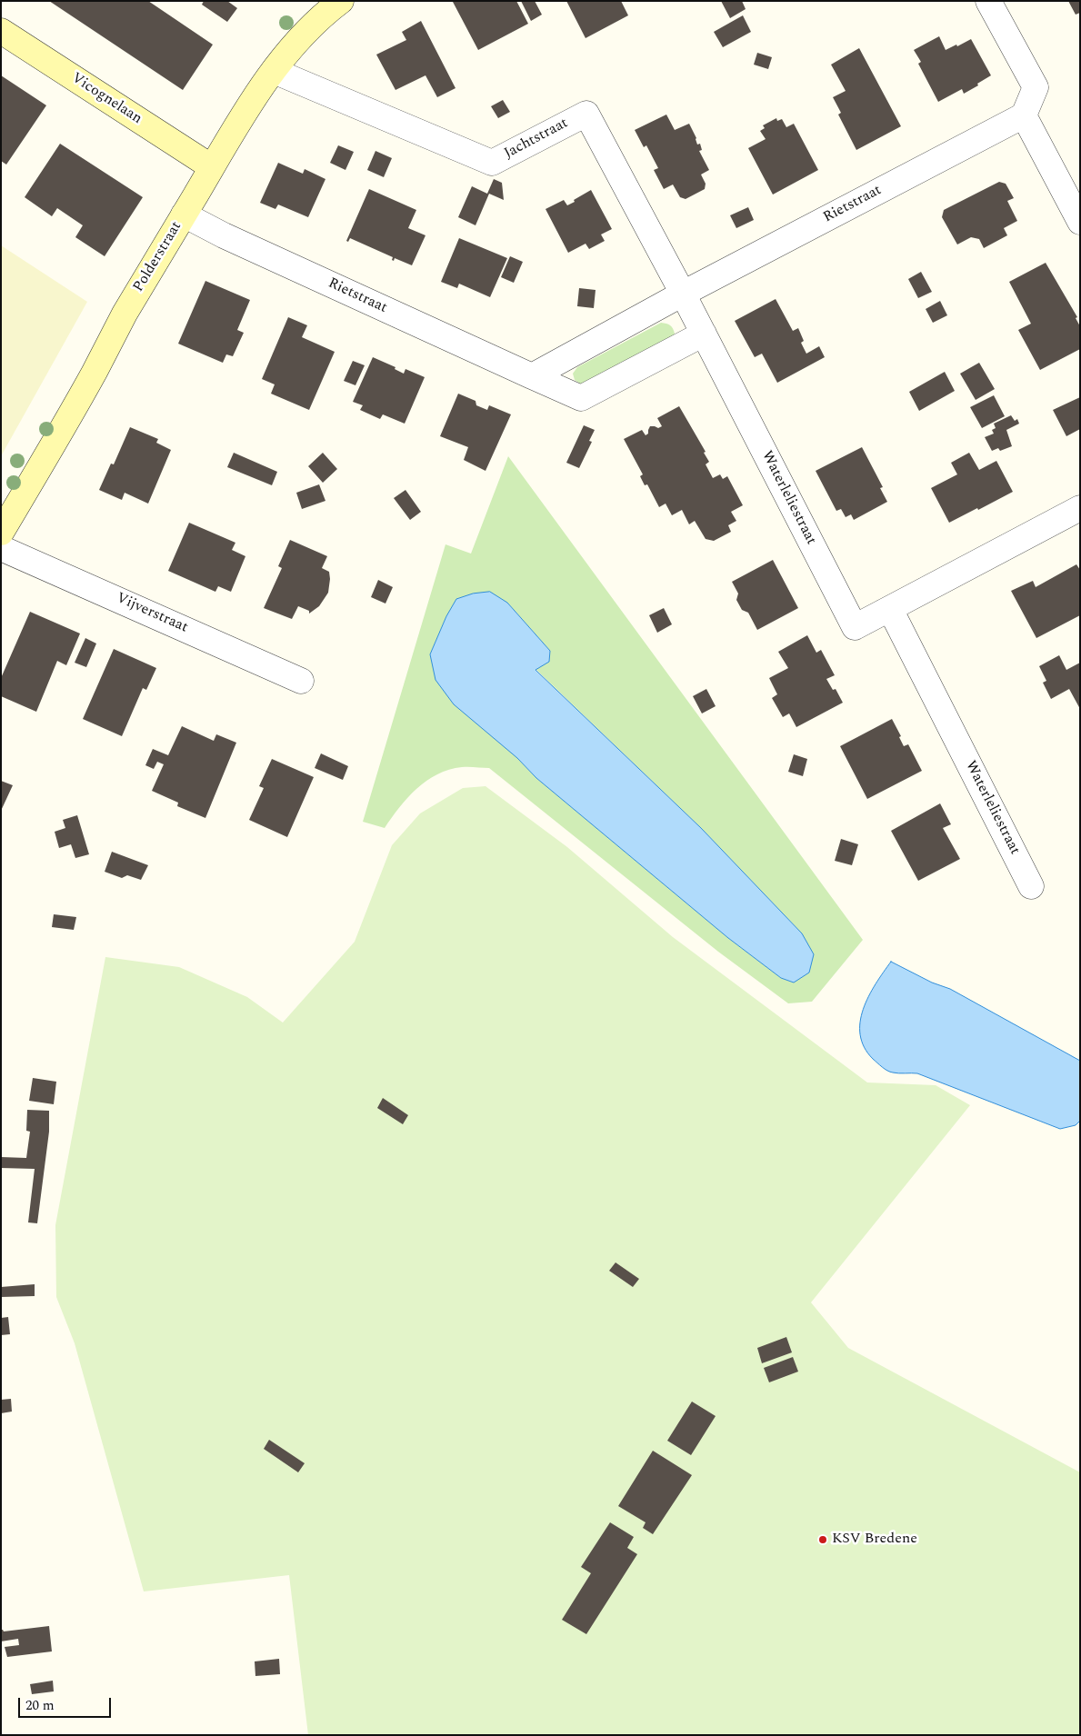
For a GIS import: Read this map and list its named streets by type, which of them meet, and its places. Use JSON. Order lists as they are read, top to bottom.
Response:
{
  "streets": {
    "street": [
      "Vicognelaan",
      "Jachtstraat",
      "Rietstraat",
      "Polderstraat",
      "Waterleliestraat",
      "Vijverstraat"
    ]
  },
  "crossings": [
    ["Vicognelaan", "Polderstraat"],
    ["Jachtstraat", "Rietstraat"],
    ["Jachtstraat", "Polderstraat"],
    ["Rietstraat", "Polderstraat"],
    ["Rietstraat", "Waterleliestraat"]
  ],
  "places": ["KSV Bredene"],
  "scale_bar": "20 m"
}
